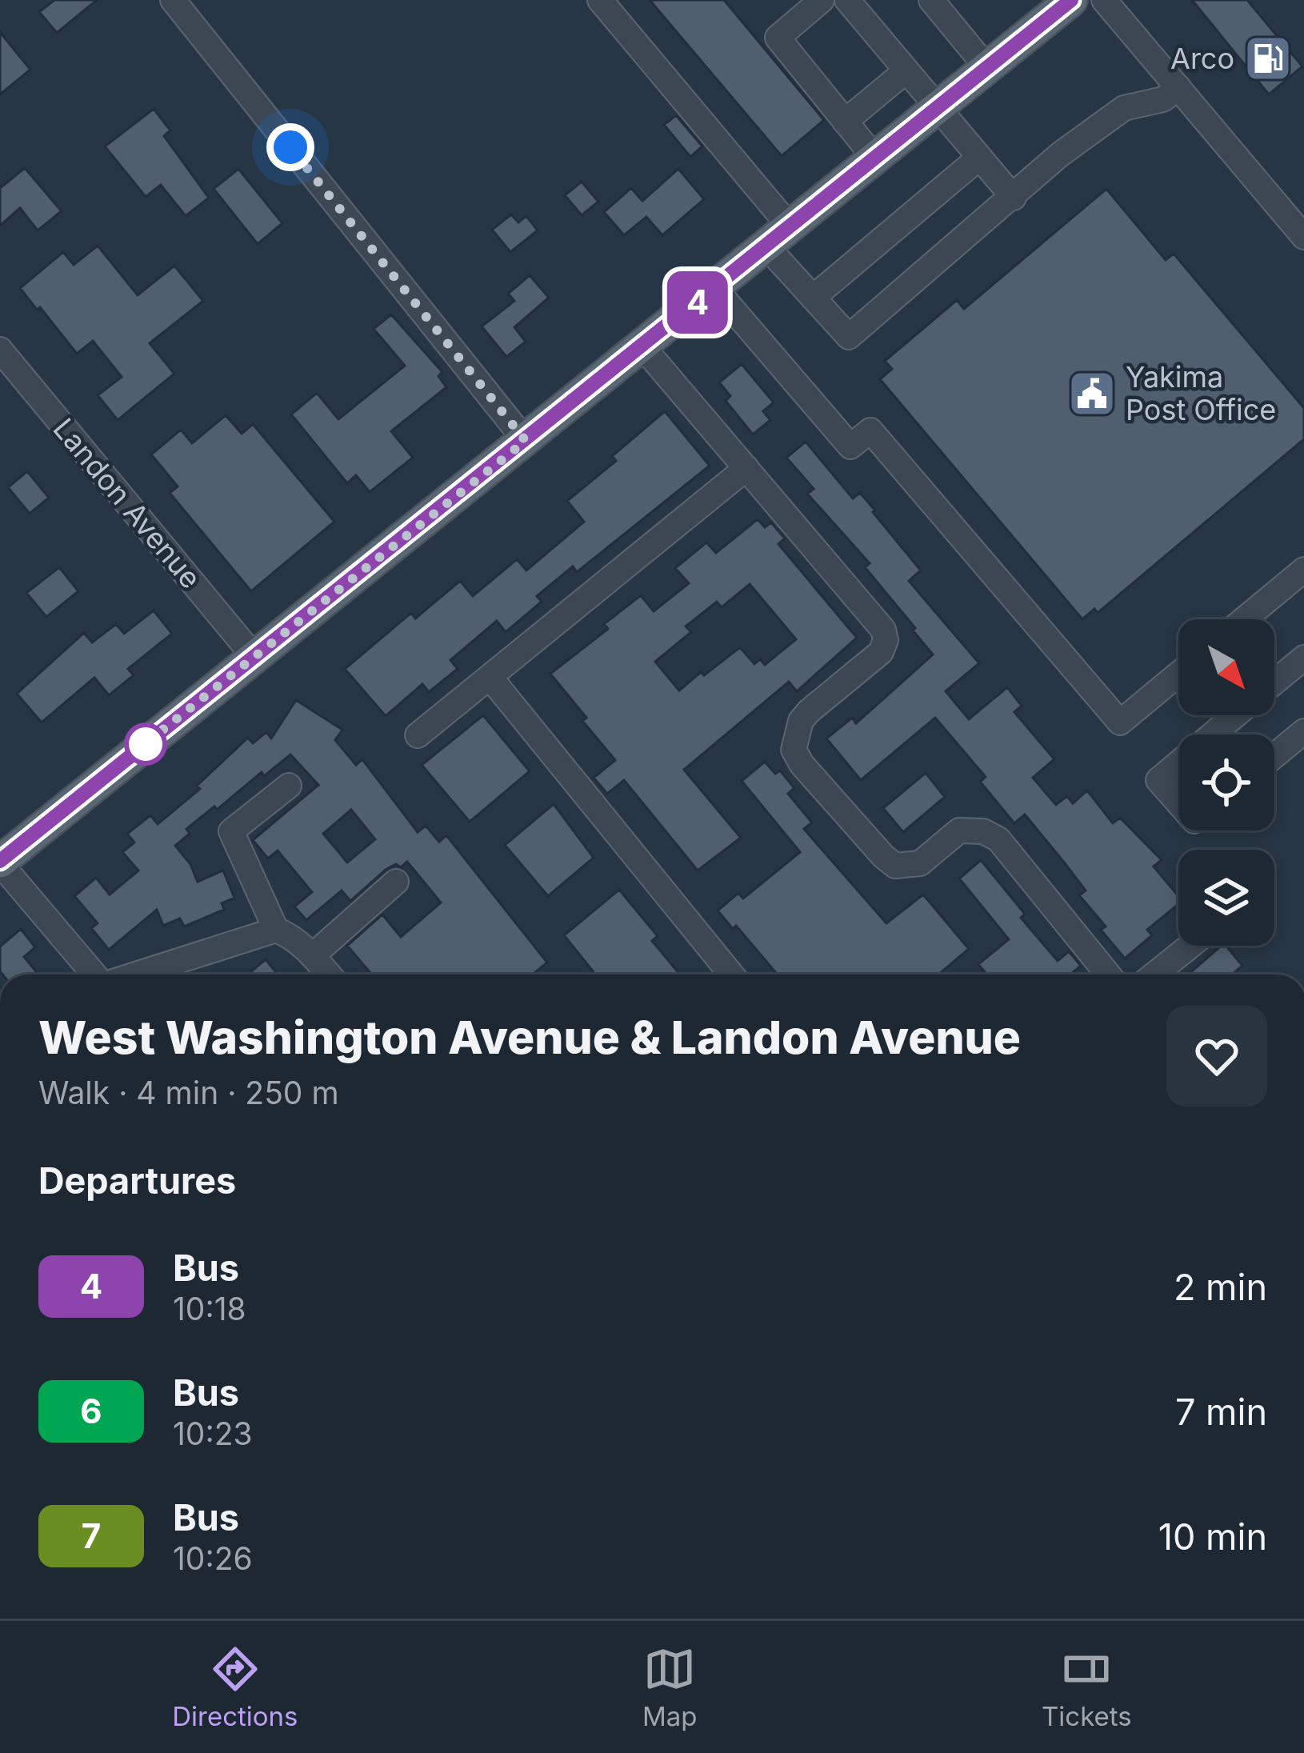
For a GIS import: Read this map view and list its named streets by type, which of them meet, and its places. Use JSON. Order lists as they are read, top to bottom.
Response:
{
  "streets": {
    "street": ["Landon Avenue"]
  },
  "places": {
    "fuel station": ["Arco"],
    "public building": ["Yakima Post Office"]
  },
  "lines": ["bus line 4"],
  "north": "bottom right",
  "page": {
    "on_map": "4",
    "heading": [
      ["West Washington Avenue & Landon Avenue", "Walk · 4 min · 250 m"],
      "Departures"
    ],
    "list": [
      {
        "mark": "4",
        "name": "Bus",
        "note": "10:18",
        "value": "2 min"
      },
      {
        "mark": "6",
        "name": "Bus",
        "note": "10:23",
        "value": "7 min"
      },
      {
        "mark": "7",
        "name": "Bus",
        "note": "10:26",
        "value": "10 min"
      }
    ],
    "tabs": ["Directions", "Map", "Tickets"]
  }
}
